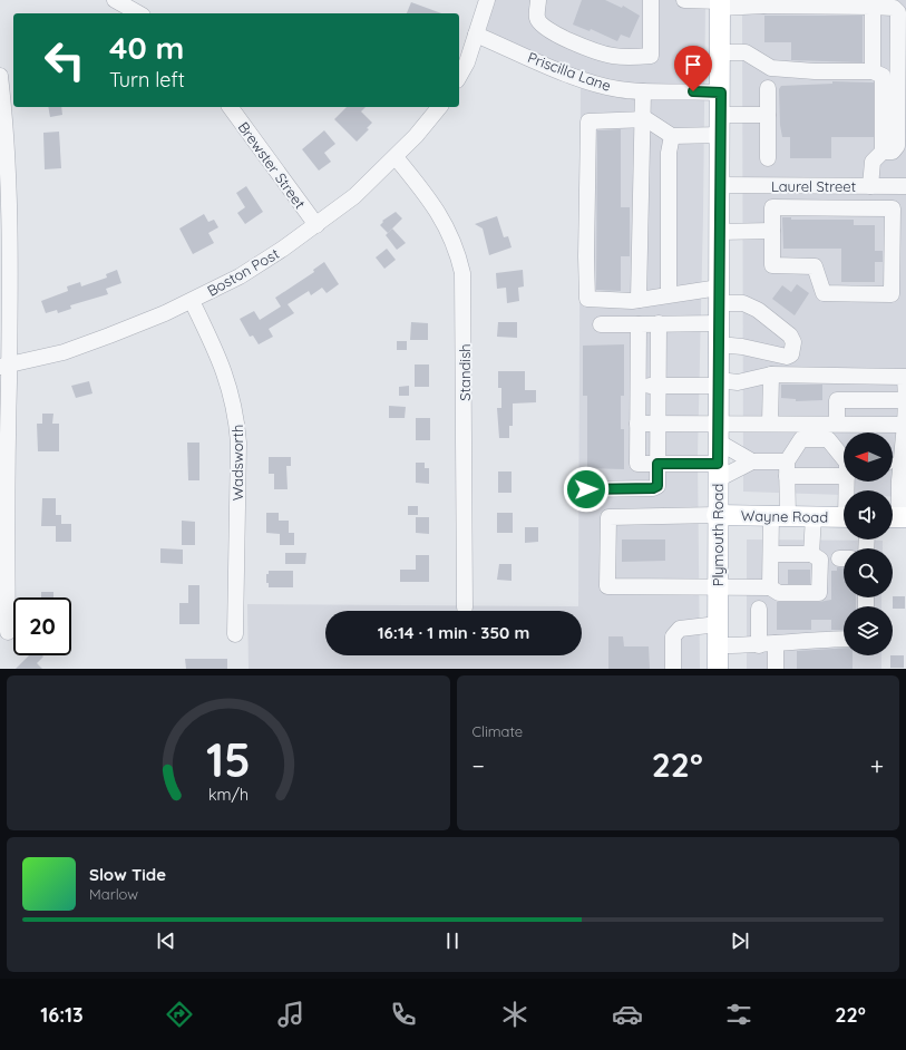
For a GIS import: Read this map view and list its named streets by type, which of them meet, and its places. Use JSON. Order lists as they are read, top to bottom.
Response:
{
  "streets": {
    "main road": ["Wayne Road", "Plymouth Road"],
    "street": [
      "Priscilla Lane",
      "Brewster Street",
      "Laurel Street",
      "Boston Post",
      "Standish",
      "Wadsworth"
    ]
  },
  "crossings": [
    ["Priscilla Lane", "Plymouth Road"],
    ["Brewster Street", "Boston Post"],
    ["Laurel Street", "Plymouth Road"],
    ["Boston Post", "Standish"],
    ["Boston Post", "Wadsworth"],
    ["Wayne Road", "Plymouth Road"]
  ],
  "north": "left",
  "page": {
    "turn": ["40 m", "Turn left"],
    "limit": "20",
    "trip": "16:14 · 1 min · 350 m",
    "tile": "Climate",
    "heat": ["−", "22°", "+"],
    "song": ["Slow Tide", "Marlow"],
    "tabs": ["16:13", "22°"],
    "gauge": ["15", "km/h"]
  }
}
